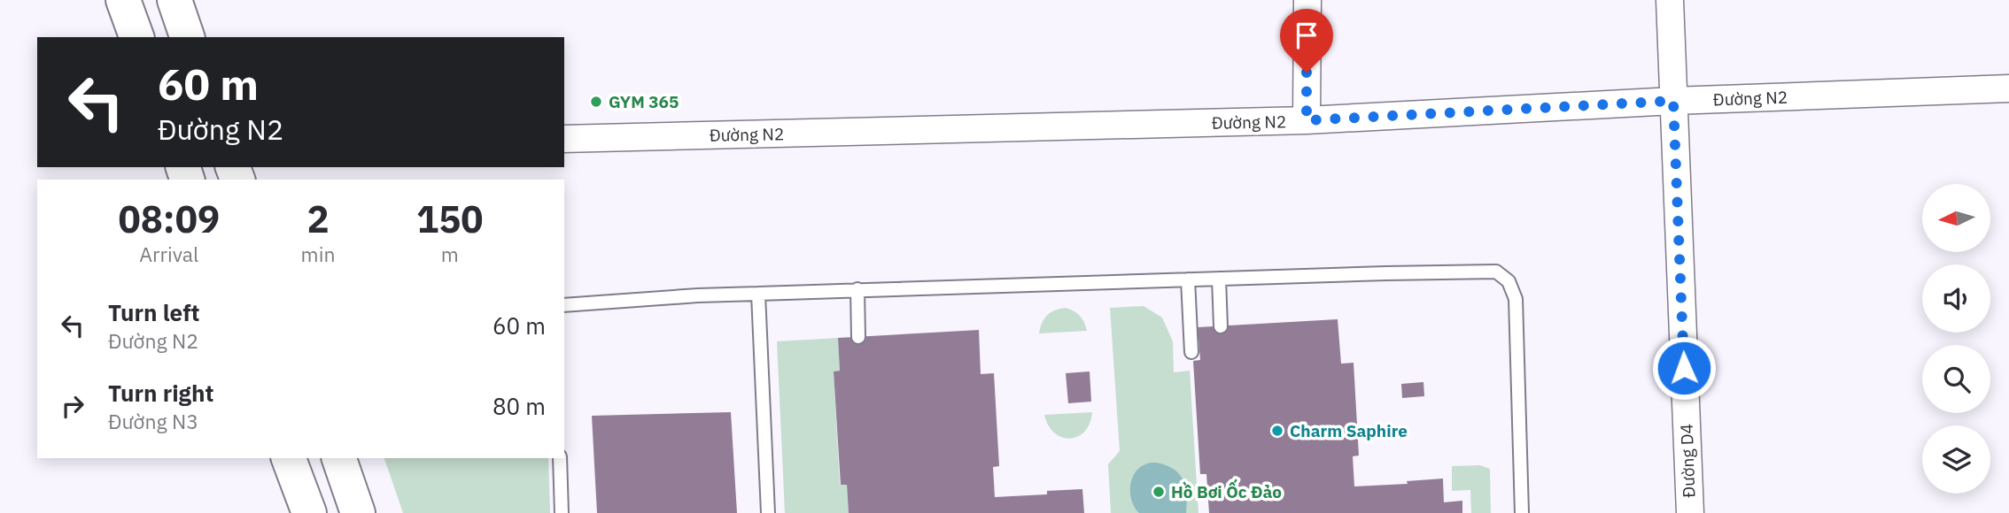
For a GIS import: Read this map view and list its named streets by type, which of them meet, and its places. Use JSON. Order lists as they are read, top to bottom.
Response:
{
  "streets": {
    "street": ["Đường N2", "Đường D4"]
  },
  "crossings": [
    ["Đường N2", "Đường D4"]
  ],
  "places": ["GYM 365", "Charm Saphire", "Hồ Bơi Ốc Đảo"],
  "north": "left",
  "page": {
    "turn": ["60 m", "Đường N2"],
    "eta": [
      "08:09",
      "Arrival",
      "2",
      "min",
      "150",
      "m"
    ],
    "list": [
      {
        "name": "Turn left",
        "note": "Đường N2",
        "value": "60 m"
      },
      {
        "name": "Turn right",
        "note": "Đường N3",
        "value": "80 m"
      }
    ]
  }
}
